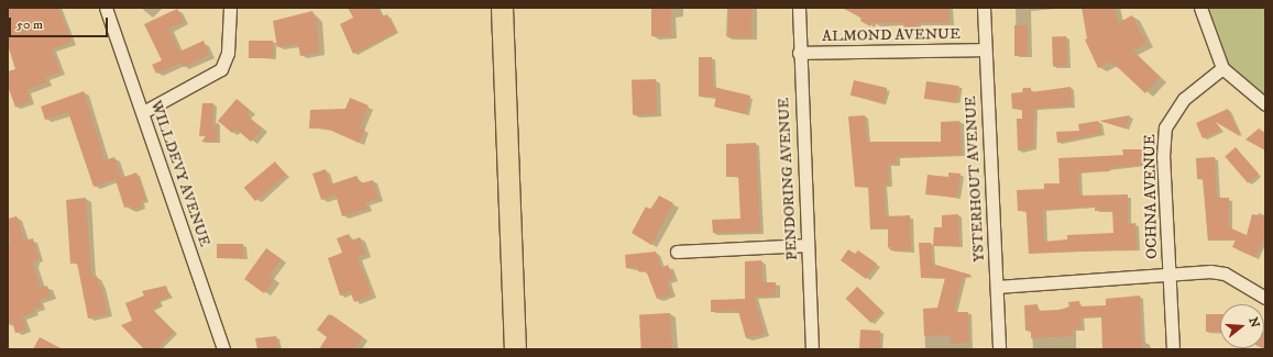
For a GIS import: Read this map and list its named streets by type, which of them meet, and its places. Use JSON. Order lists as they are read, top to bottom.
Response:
{
  "streets": {
    "street": [
      "ALMOND AVENUE",
      "WILLDEVY AVENUE",
      "PENDORING AVENUE",
      "YSTERHOUT AVENUE",
      "OCHNA AVENUE"
    ]
  },
  "crossings": [
    ["ALMOND AVENUE", "PENDORING AVENUE"],
    ["ALMOND AVENUE", "YSTERHOUT AVENUE"]
  ],
  "scale_bar": "50 m",
  "north": "right"
}
